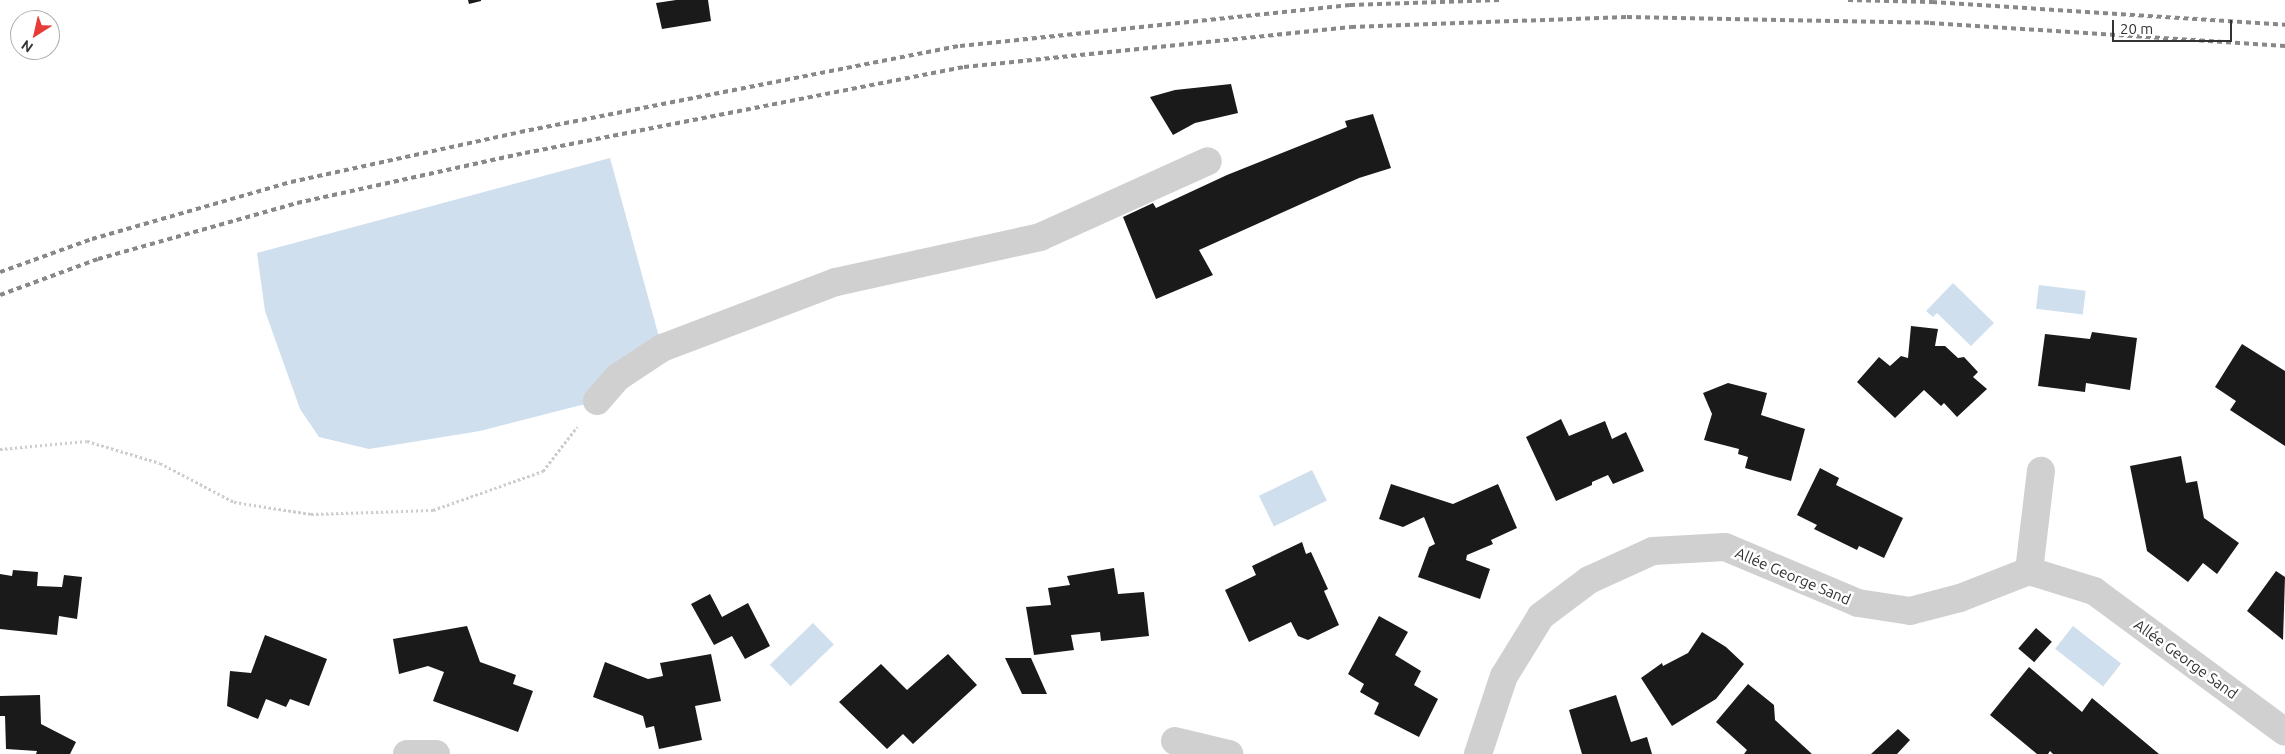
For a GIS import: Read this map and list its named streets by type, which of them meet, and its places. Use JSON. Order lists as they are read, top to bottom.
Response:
{
  "streets": {
    "street": ["Allée George Sand"]
  },
  "scale_bar": "20 m",
  "north": "bottom left"
}
